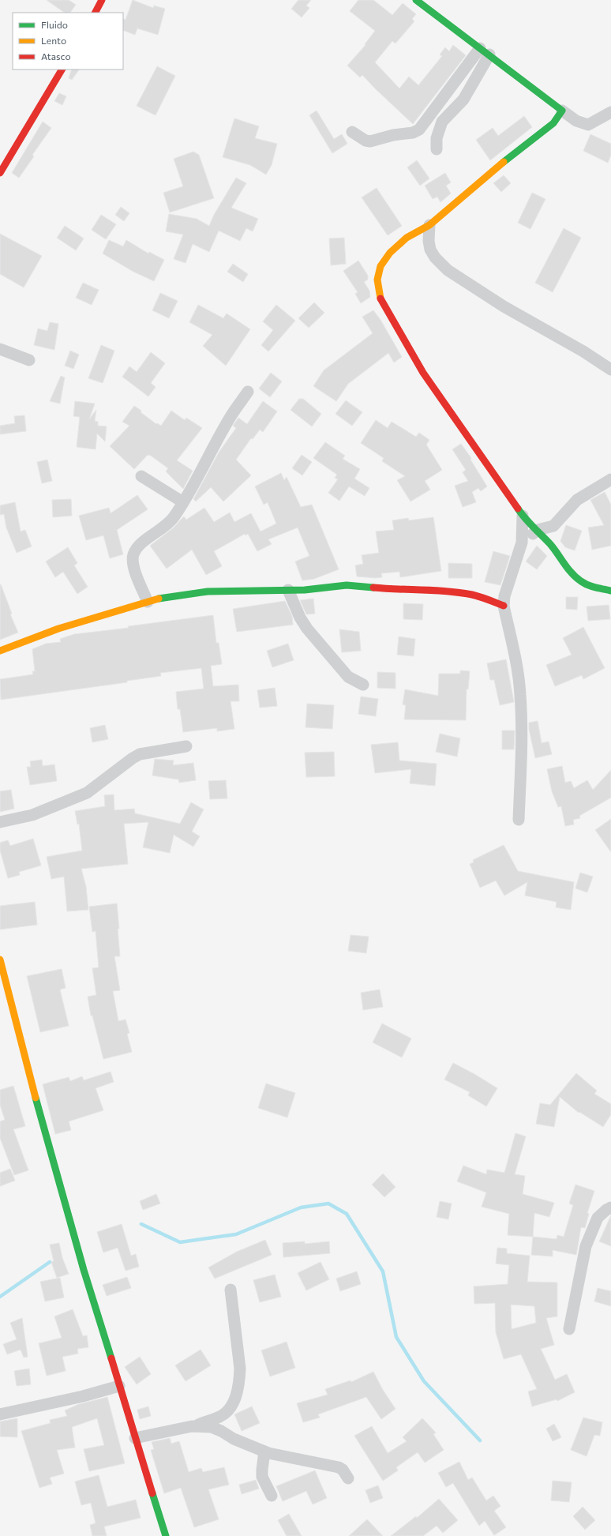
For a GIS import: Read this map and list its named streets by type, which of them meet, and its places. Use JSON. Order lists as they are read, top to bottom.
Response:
{
  "legend": ["Fluido", "Lento", "Atasco"]
}
